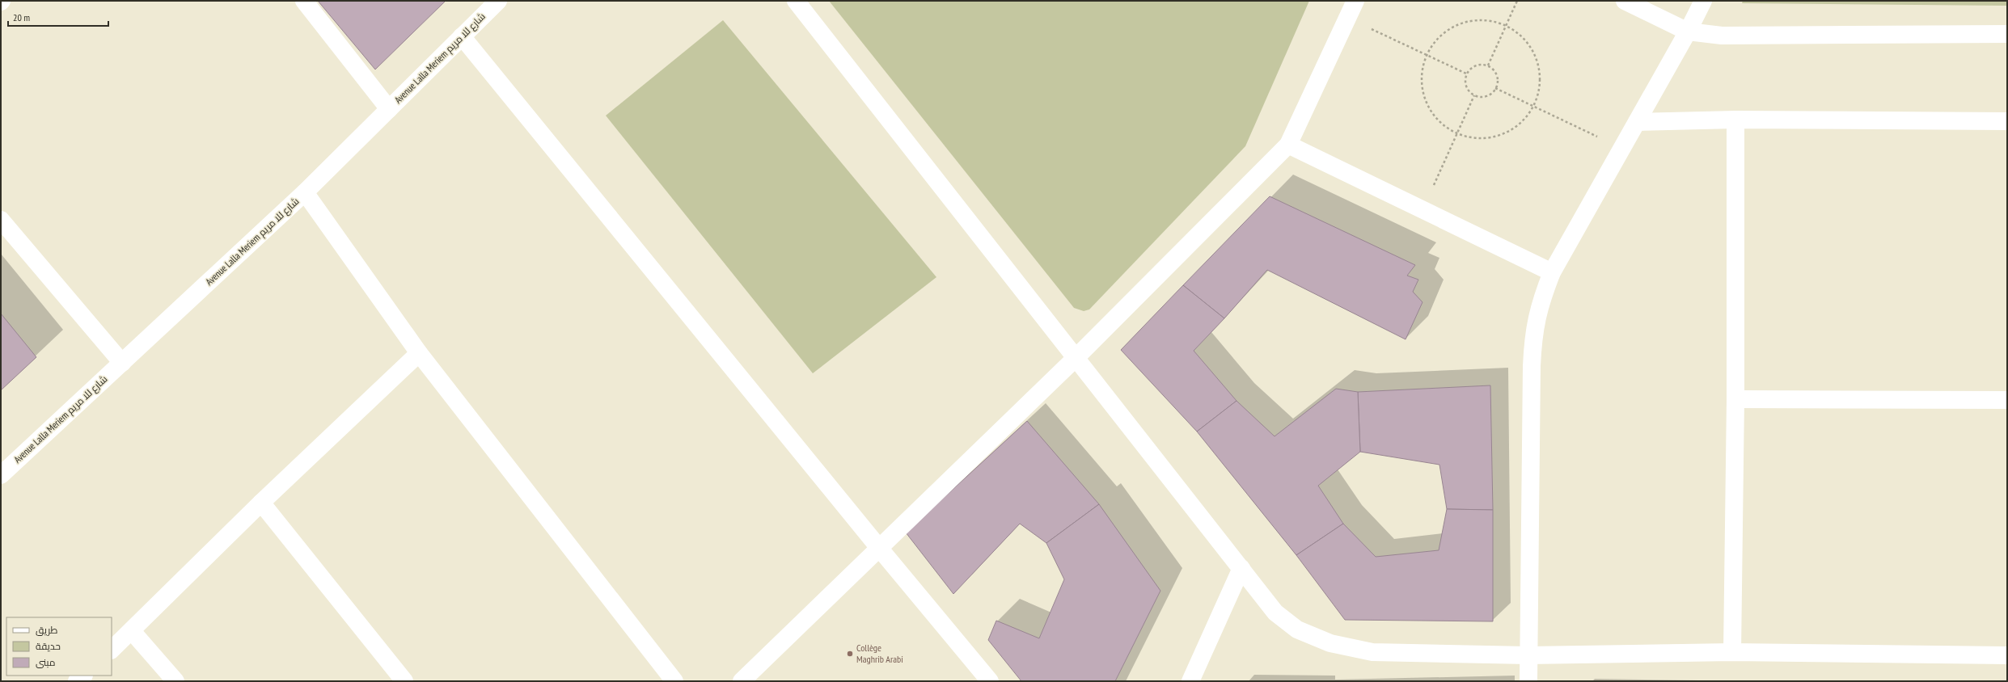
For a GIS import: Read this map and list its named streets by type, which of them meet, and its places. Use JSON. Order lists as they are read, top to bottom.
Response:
{
  "streets": {
    "street": ["Avenue Lalla Meriem شارع للا مريم"]
  },
  "places": ["Collège Maghrib Arabi"],
  "legend": ["طريق", "حديقة", "مبنى"],
  "scale_bar": "20 m"
}
